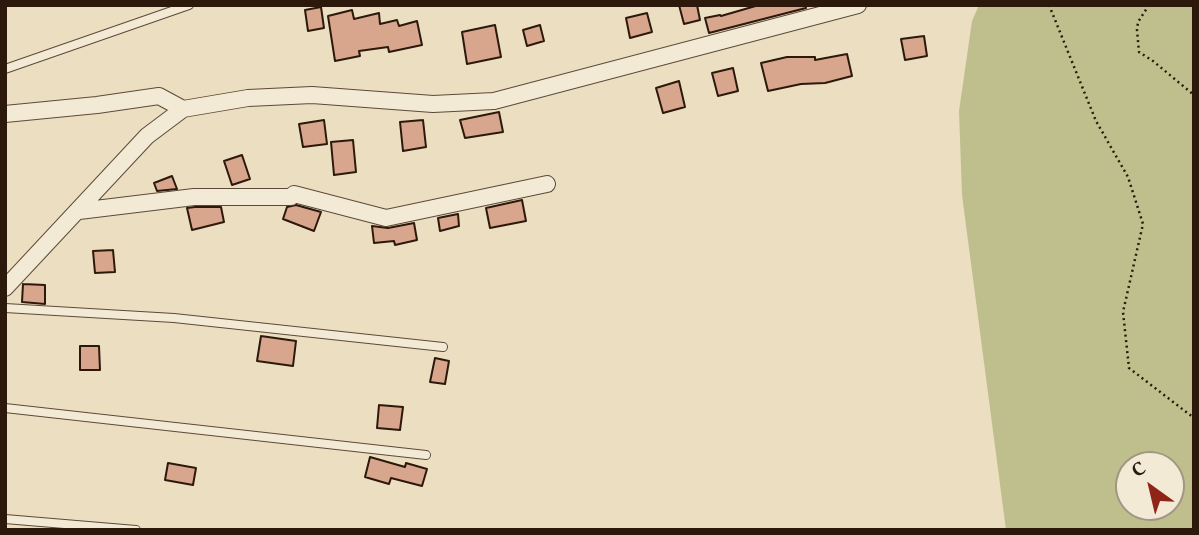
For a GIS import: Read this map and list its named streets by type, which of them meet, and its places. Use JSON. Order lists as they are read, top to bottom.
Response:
{
  "north": "top left"
}
